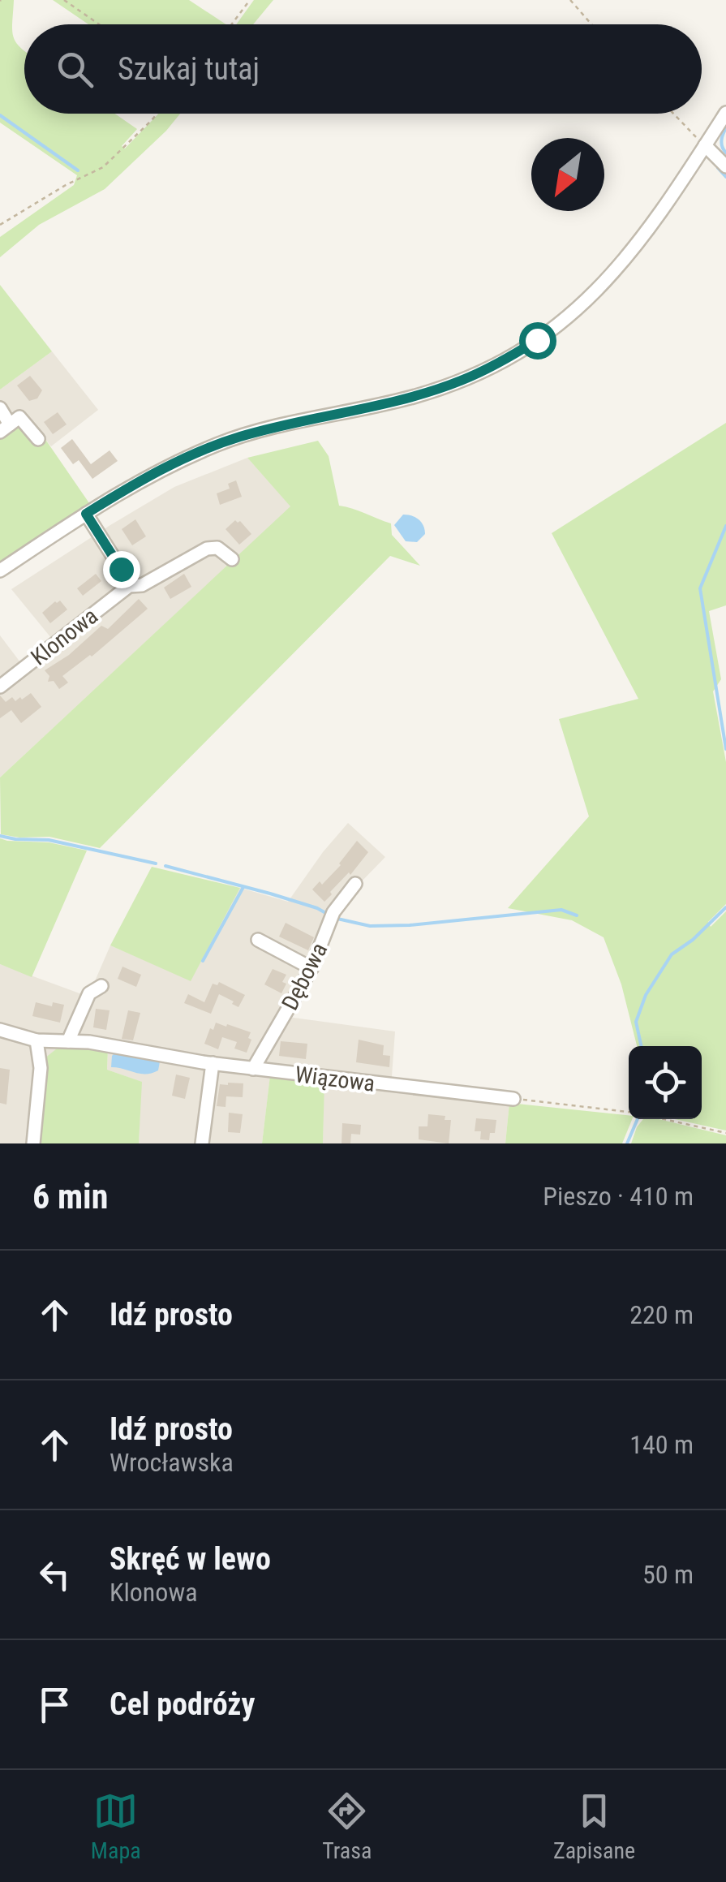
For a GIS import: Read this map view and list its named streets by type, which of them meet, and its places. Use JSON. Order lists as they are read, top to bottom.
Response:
{
  "streets": {
    "street": ["Klonowa", "Dębowa", "Wiązowa"]
  },
  "crossings": [
    ["Dębowa", "Wiązowa"]
  ],
  "north": "bottom left",
  "page": {
    "search": "Szukaj tutaj",
    "heading": ["6 min", "Pieszo · 410 m"],
    "list": [
      ["Idź prosto", "220 m"],
      ["Idź prosto", "Wrocławska", "140 m"],
      ["Skręć w lewo", "Klonowa", "50 m"],
      "Cel podróży"
    ],
    "nav": ["Mapa", "Trasa", "Zapisane"]
  }
}
